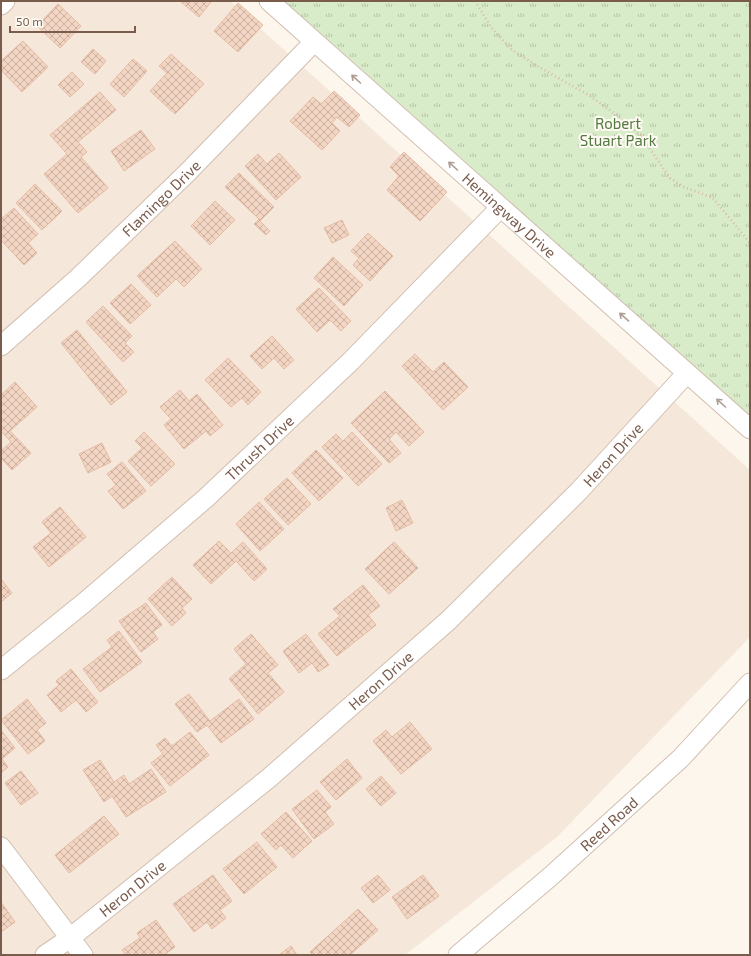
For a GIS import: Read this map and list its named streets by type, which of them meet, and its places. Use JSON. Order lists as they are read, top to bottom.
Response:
{
  "streets": {
    "street": [
      "Flamingo Drive",
      "Hemingway Drive",
      "Thrush Drive",
      "Heron Drive",
      "Reed Road"
    ]
  },
  "crossings": [
    ["Flamingo Drive", "Hemingway Drive"],
    ["Hemingway Drive", "Thrush Drive"],
    ["Hemingway Drive", "Heron Drive"]
  ],
  "one_way": ["Hemingway Drive"],
  "parks": ["Robert Stuart Park"],
  "scale_bar": "50 m"
}
